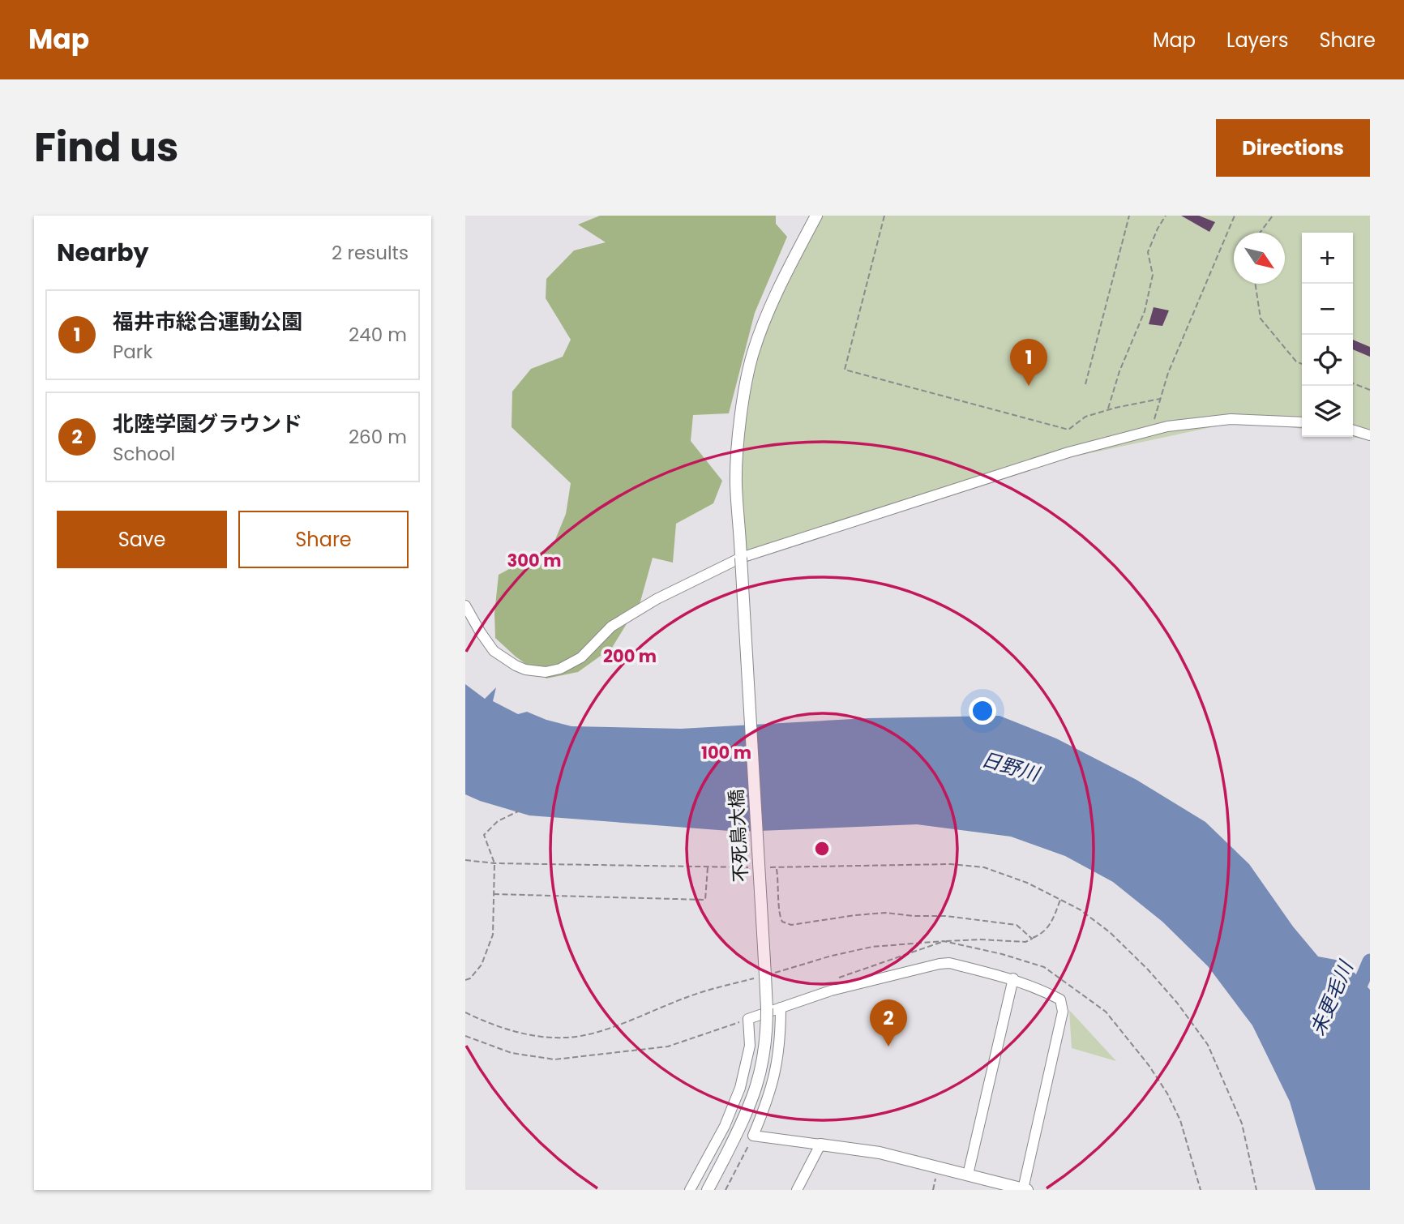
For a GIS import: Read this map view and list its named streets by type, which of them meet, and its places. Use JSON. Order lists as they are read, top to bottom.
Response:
{
  "streets": {
    "street": ["不死鳥大橋"]
  },
  "water": ["日野川", "未更毛川"],
  "north": "bottom right",
  "page": {
    "header": "Map",
    "nav": ["Map", "Layers", "Share"],
    "title": "Find us",
    "buttons": [
      "Directions",
      ["Save", "Share"]
    ],
    "heading": ["Nearby", "2 results"],
    "map_buttons": ["+", "−"],
    "list": [
      {
        "mark": "1",
        "name": "福井市総合運動公園",
        "note": "Park",
        "value": "240 m"
      },
      {
        "mark": "2",
        "name": "北陸学園グラウンド",
        "note": "School",
        "value": "260 m"
      }
    ],
    "pins": ["1", "2"]
  },
  "rings": ["300 m", "200 m", "100 m"]
}
